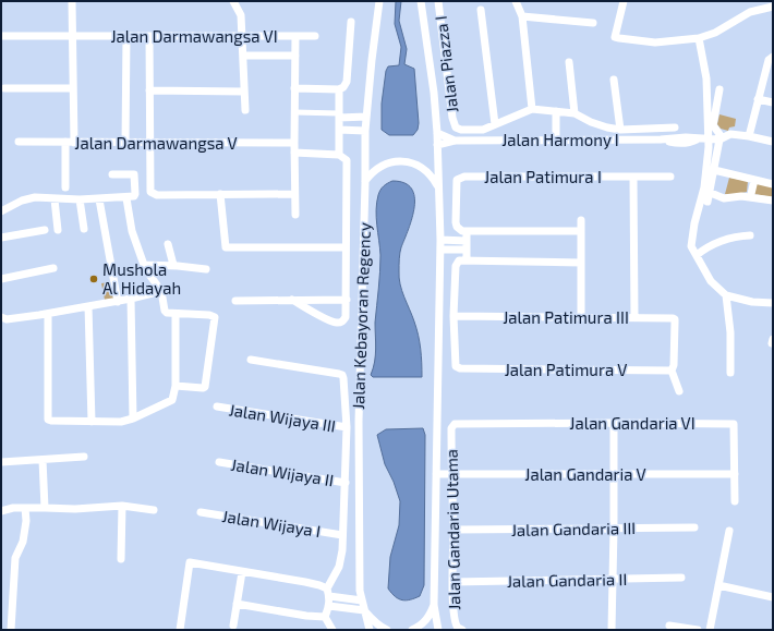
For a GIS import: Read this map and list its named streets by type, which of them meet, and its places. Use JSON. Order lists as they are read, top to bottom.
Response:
{
  "streets": {
    "street": [
      "Jalan Darmawangsa VI",
      "Jalan Piazza I",
      "Jalan Harmony I",
      "Jalan Darmawangsa V",
      "Jalan Patimura I",
      "Jalan Kebayoran Regency",
      "Jalan Patimura III",
      "Jalan Patimura V",
      "Jalan Wijaya III",
      "Jalan Gandaria VI",
      "Jalan Wijaya II",
      "Jalan Gandaria V",
      "Jalan Wijaya I",
      "Jalan Gandaria III",
      "Jalan Gandaria Utama",
      "Jalan Gandaria II"
    ]
  },
  "crossings": [
    ["Jalan Patimura III", "Jalan Patimura V"],
    ["Jalan Gandaria VI", "Jalan Gandaria V"],
    ["Jalan Gandaria VI", "Jalan Gandaria Utama"],
    ["Jalan Gandaria V", "Jalan Gandaria Utama"],
    ["Jalan Gandaria III", "Jalan Gandaria Utama"],
    ["Jalan Gandaria Utama", "Jalan Gandaria II"]
  ],
  "places": ["Mushola Al Hidayah"]
}
